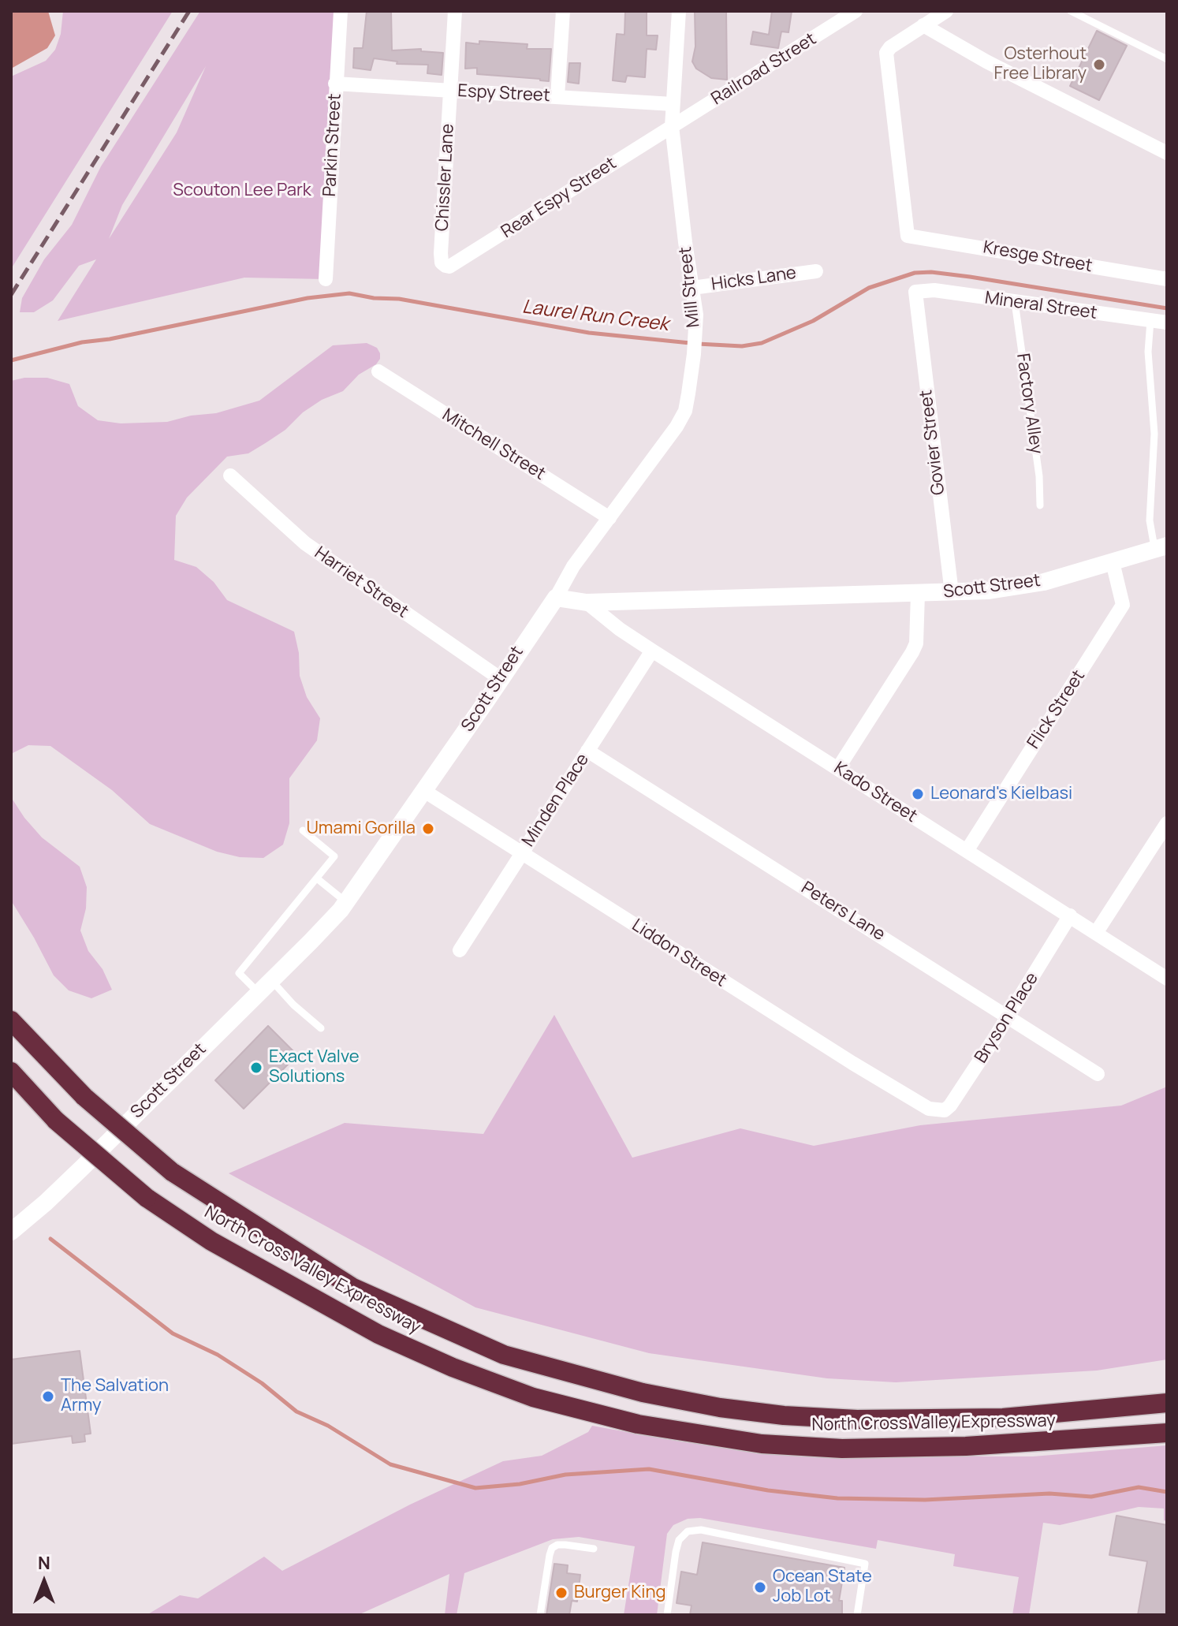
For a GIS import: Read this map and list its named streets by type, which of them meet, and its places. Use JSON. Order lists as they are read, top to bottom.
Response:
{
  "streets": {
    "highway": ["North Cross Valley Expressway"],
    "street": [
      "Railroad Street",
      "Espy Street",
      "Parkin Street",
      "Chissler Lane",
      "Rear Espy Street",
      "Kresge Street",
      "Hicks Lane",
      "Mill Street",
      "Mineral Street",
      "Govier Street",
      "Mitchell Street",
      "Harriet Street",
      "Scott Street",
      "Flick Street",
      "Kado Street",
      "Minden Place",
      "Peters Lane",
      "Liddon Street",
      "Bryson Place"
    ],
    "lane": ["Factory Alley"]
  },
  "crossings": [
    ["Railroad Street", "Rear Espy Street"],
    ["Railroad Street", "Mill Street"],
    ["Espy Street", "Parkin Street"],
    ["Espy Street", "Chissler Lane"],
    ["Espy Street", "Mill Street"],
    ["Chissler Lane", "Rear Espy Street"],
    ["Rear Espy Street", "Mill Street"],
    ["Hicks Lane", "Mill Street"],
    ["Mill Street", "Mitchell Street"],
    ["Mill Street", "Scott Street"],
    ["Mineral Street", "Factory Alley"],
    ["Mineral Street", "Govier Street"],
    ["Govier Street", "Scott Street"],
    ["Harriet Street", "Scott Street"],
    ["Scott Street", "Flick Street"],
    ["Scott Street", "Kado Street"],
    ["Scott Street", "Liddon Street"],
    ["Flick Street", "Kado Street"],
    ["Kado Street", "Minden Place"],
    ["Kado Street", "Bryson Place"],
    ["Minden Place", "Peters Lane"],
    ["Minden Place", "Liddon Street"],
    ["Peters Lane", "Bryson Place"],
    ["Liddon Street", "Bryson Place"]
  ],
  "water": ["Laurel Run Creek"],
  "parks": ["Scouton Lee Park"],
  "places": [
    "Osterhout Free Library",
    "Leonard's Kielbasi",
    "Umami Gorilla",
    "Exact Valve Solutions",
    "The Salvation Army",
    "Ocean State Job Lot",
    "Burger King"
  ],
  "north": "top"
}
